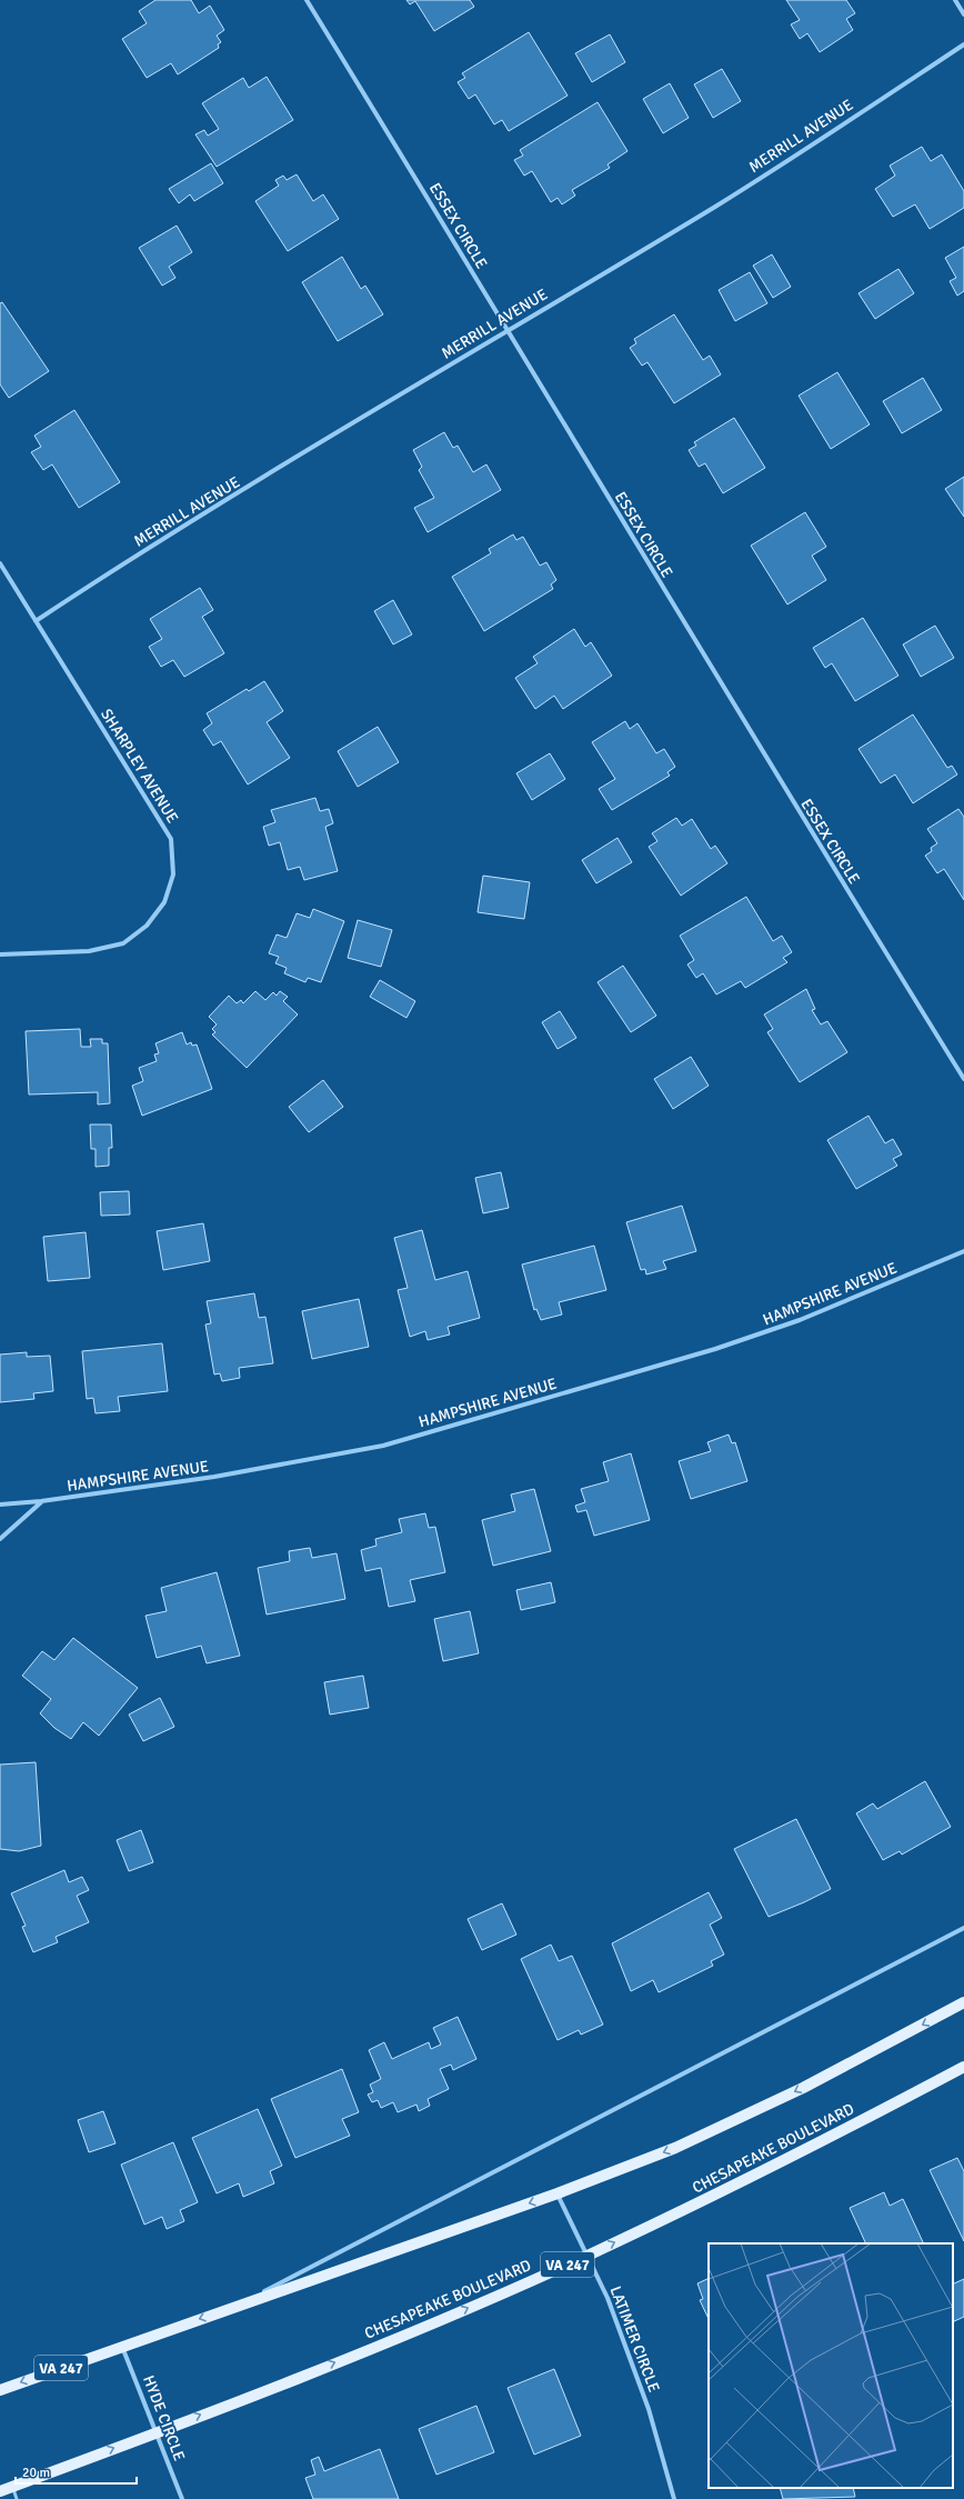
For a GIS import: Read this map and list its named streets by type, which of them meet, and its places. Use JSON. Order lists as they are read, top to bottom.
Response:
{
  "streets": {
    "main road": ["CHESAPEAKE BOULEVARD", "VA 247"],
    "street": [
      "MERRILL AVENUE",
      "ESSEX CIRCLE",
      "SHARPLEY AVENUE",
      "HAMPSHIRE AVENUE",
      "LATIMER CIRCLE",
      "HYDE CIRCLE"
    ]
  },
  "crossings": [
    ["MERRILL AVENUE", "ESSEX CIRCLE"],
    ["MERRILL AVENUE", "SHARPLEY AVENUE"],
    ["CHESAPEAKE BOULEVARD", "LATIMER CIRCLE"],
    ["CHESAPEAKE BOULEVARD", "HYDE CIRCLE"],
    ["VA 247", "LATIMER CIRCLE"],
    ["VA 247", "HYDE CIRCLE"]
  ],
  "scale_bar": "20 m"
}
